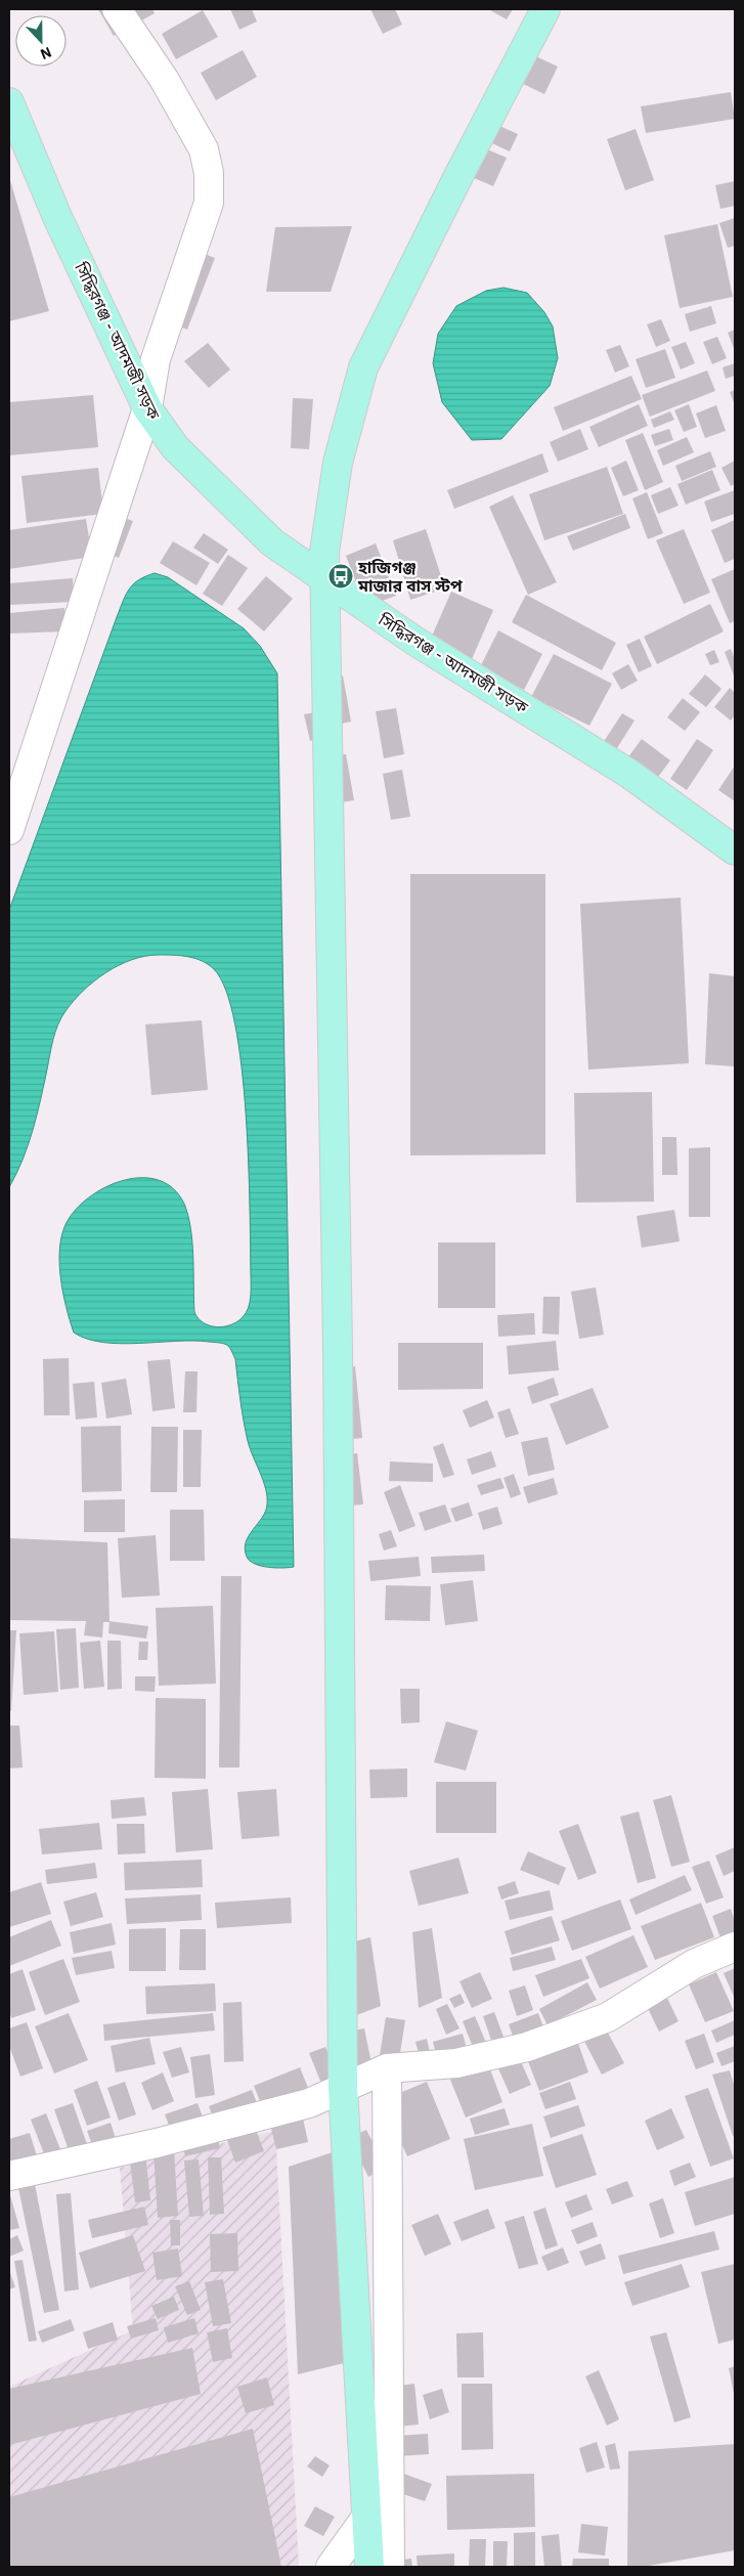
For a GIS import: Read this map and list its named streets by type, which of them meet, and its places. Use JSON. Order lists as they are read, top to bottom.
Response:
{
  "streets": {
    "main road": ["সিদ্ধিরগঞ্জ - আদমজী সড়ক"]
  },
  "places": {
    "bus stop": ["হাজিগঞ্জ মাজার বাস স্টপ"]
  },
  "north": "bottom"
}
